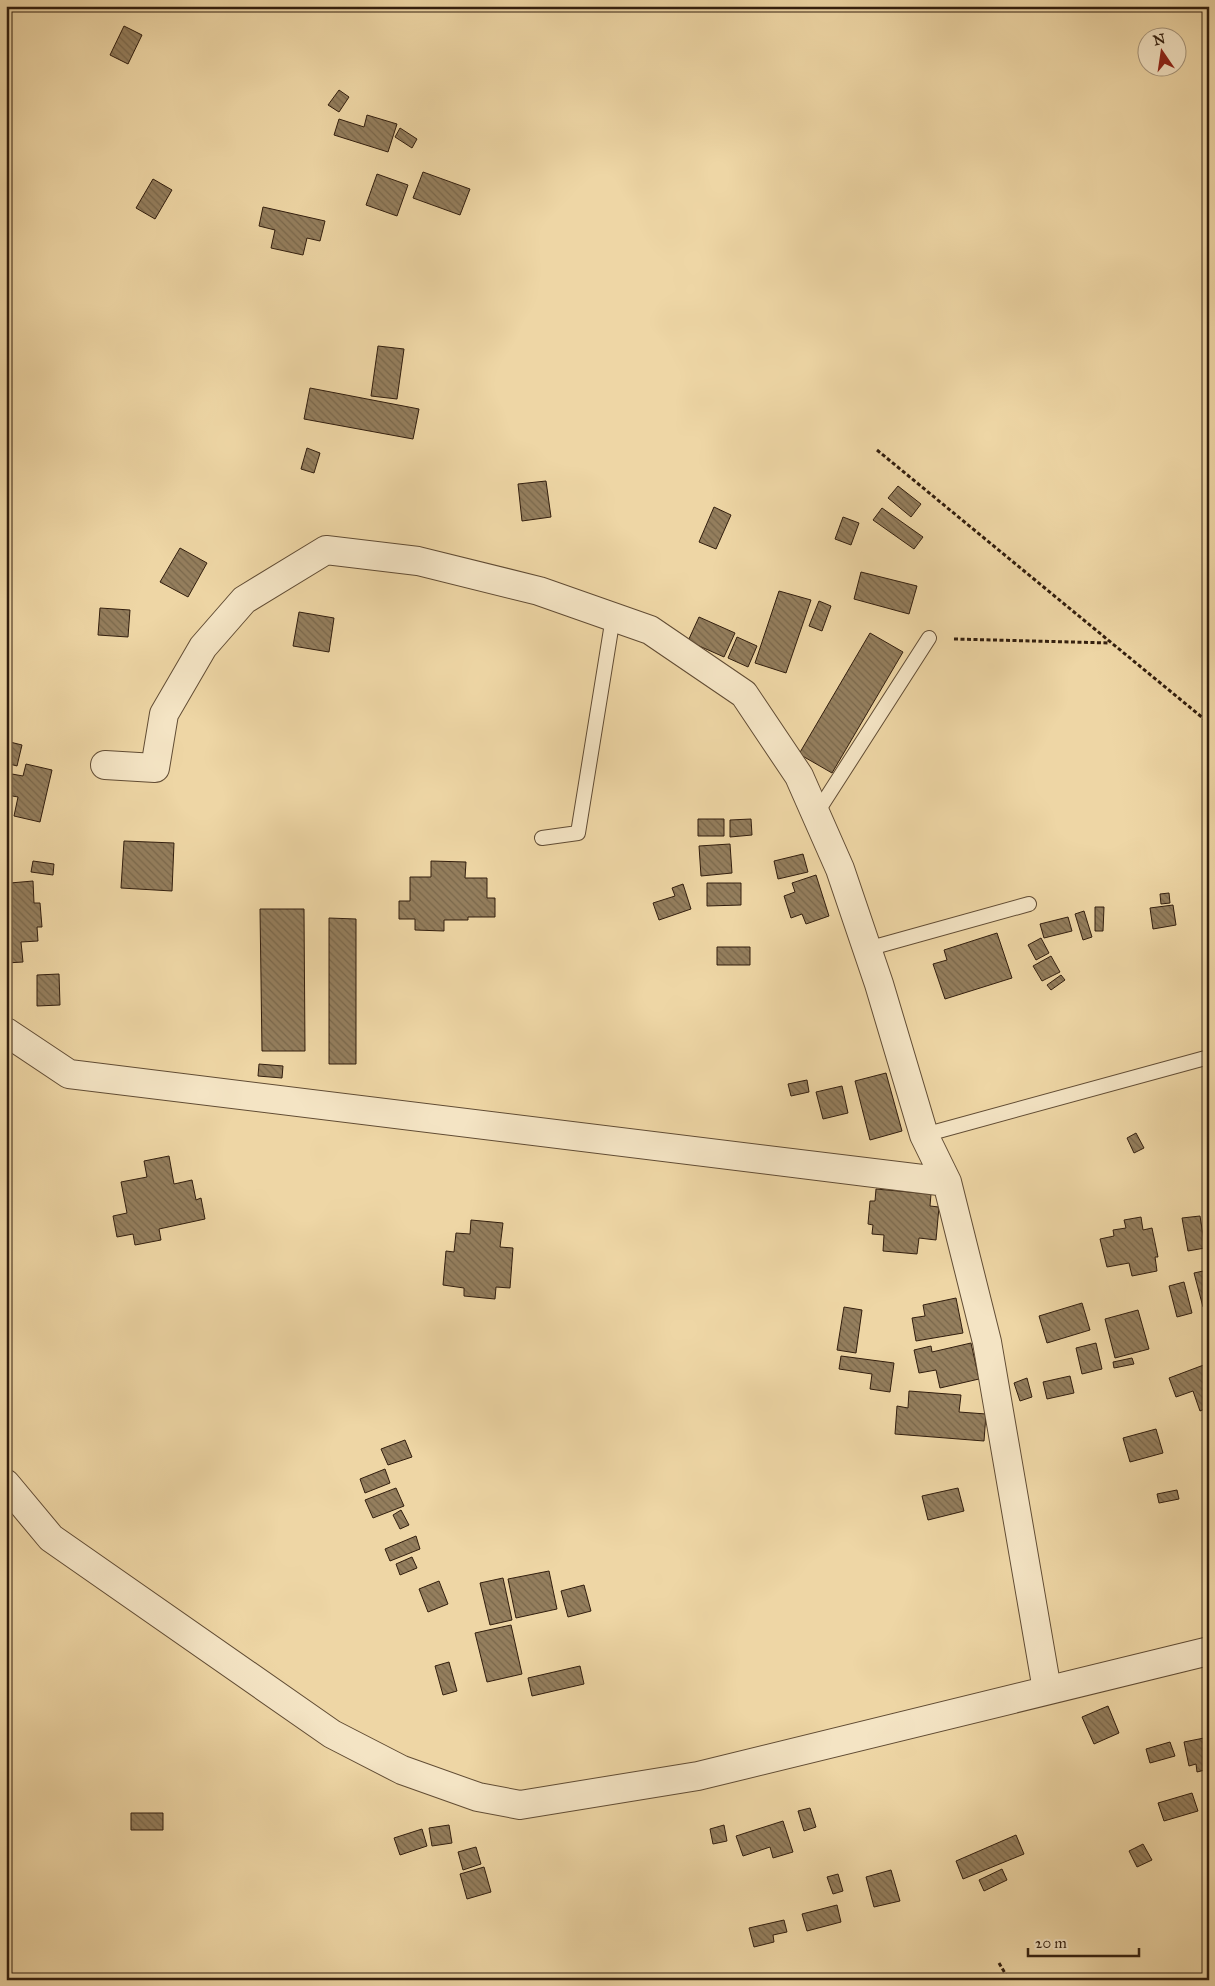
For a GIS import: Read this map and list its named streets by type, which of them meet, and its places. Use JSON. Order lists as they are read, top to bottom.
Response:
{
  "scale_bar": "20 m",
  "north": "top"
}
